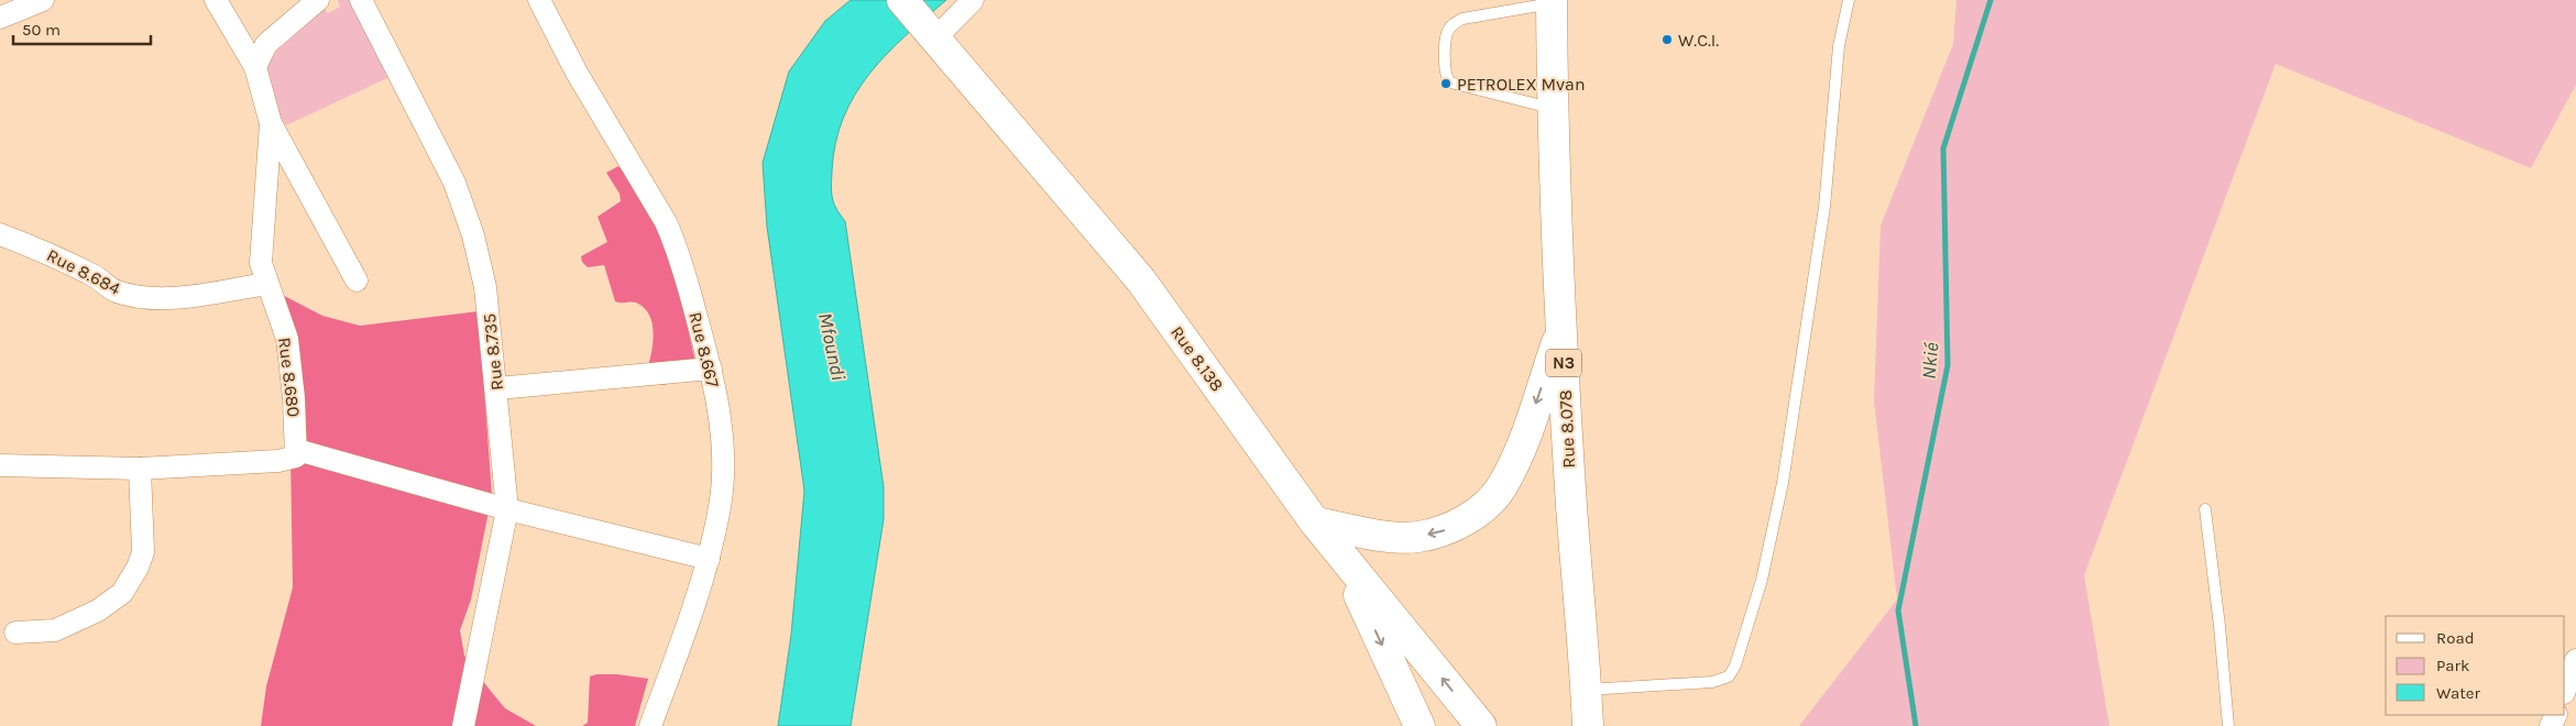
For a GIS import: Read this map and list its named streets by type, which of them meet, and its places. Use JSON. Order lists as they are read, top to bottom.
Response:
{
  "streets": {
    "main road": ["Rue 8.138", "N3", "Rue 8.078"],
    "street": [
      "Rue 8.684",
      "Rue 8.667",
      "Rue 8.735",
      "Rue 8.680"
    ]
  },
  "crossings": [
    ["Rue 8.684", "Rue 8.680"]
  ],
  "water": ["Mfoundi", "Nkié"],
  "places": ["W.C.I.", "PETROLEX Mvan"],
  "legend": ["Road", "Park", "Water"],
  "scale_bar": "50 m"
}
